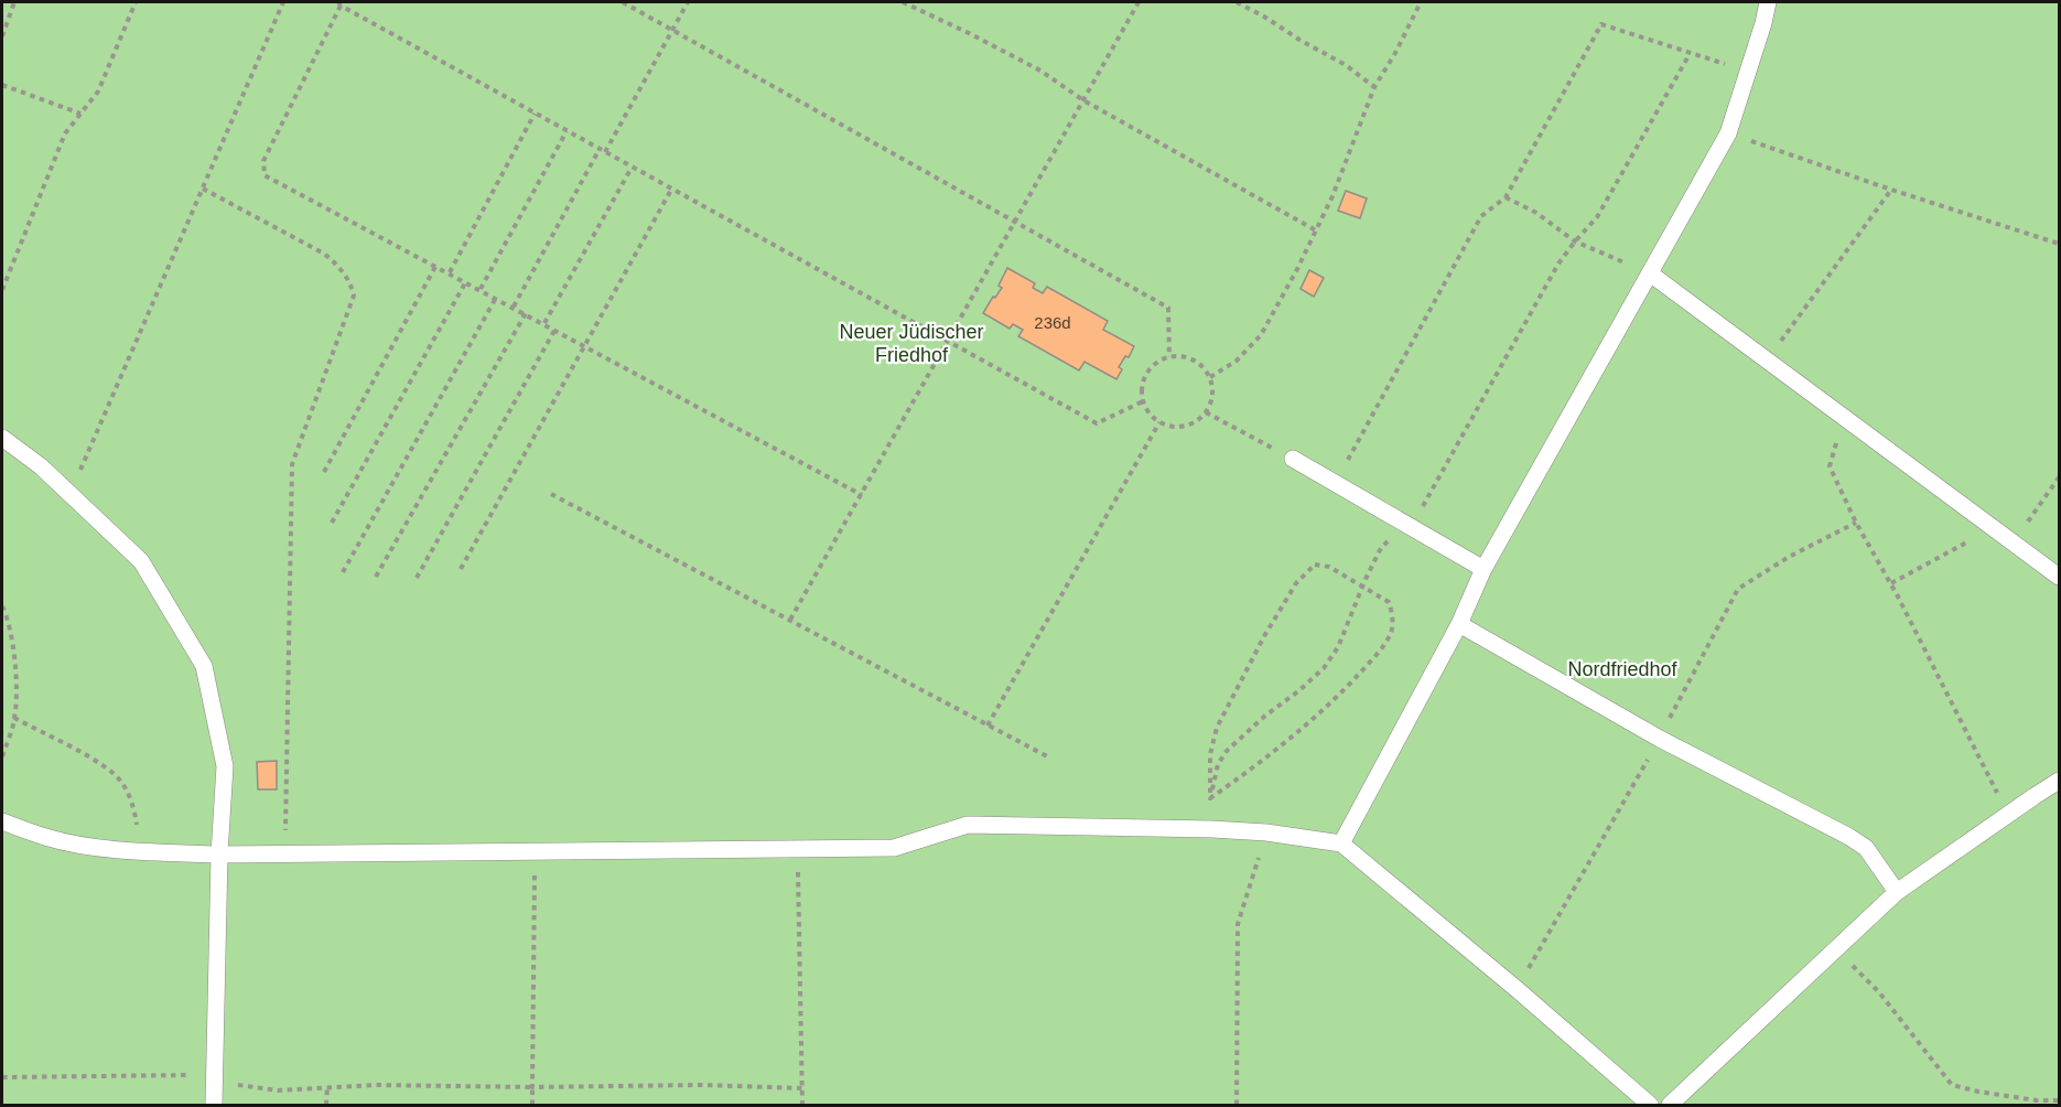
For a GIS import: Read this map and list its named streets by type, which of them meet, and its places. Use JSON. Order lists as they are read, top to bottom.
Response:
{
  "parks": ["Neuer Jüdischer Friedhof", "Nordfriedhof"],
  "house_numbers": ["236d"]
}
